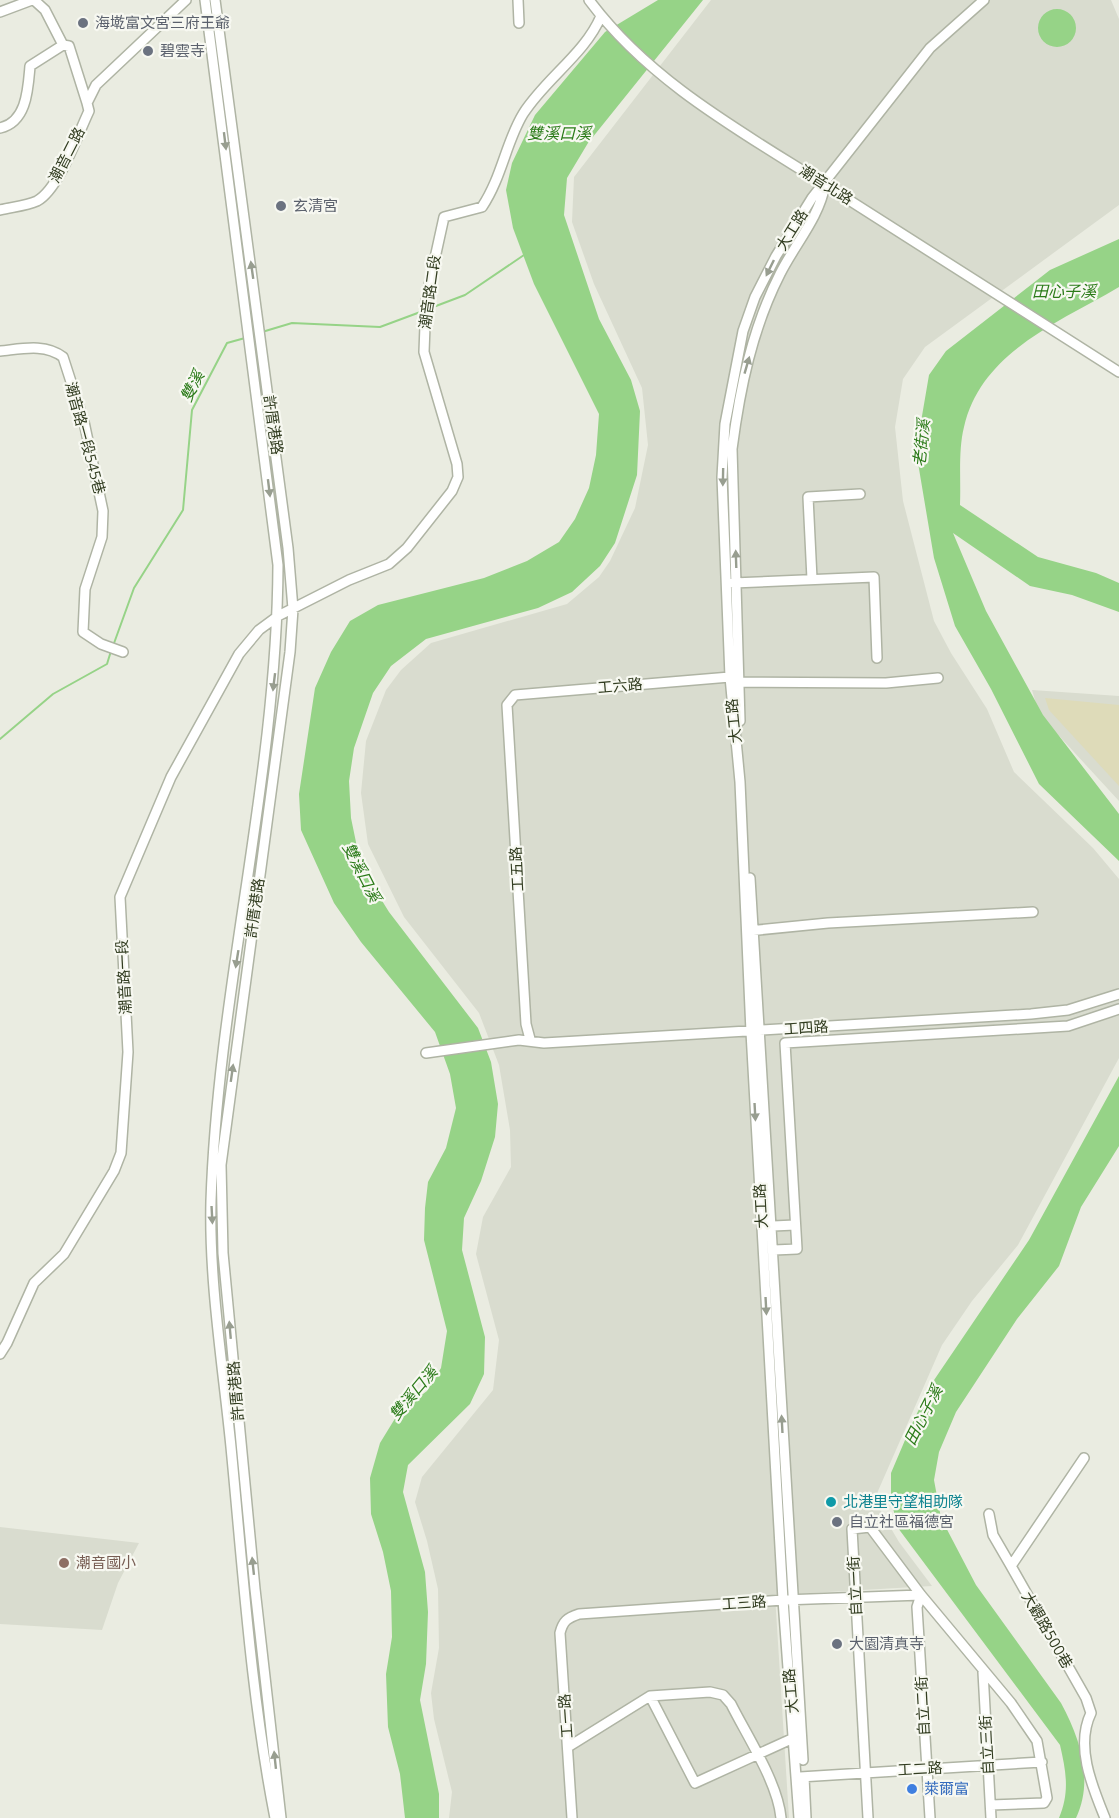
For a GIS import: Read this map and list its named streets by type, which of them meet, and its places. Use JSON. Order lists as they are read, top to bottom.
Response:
{
  "streets": {
    "street": [
      "潮音二路",
      "潮音北路",
      "大工路",
      "潮音路二段",
      "許厝港路",
      "潮音路一段545巷",
      "工六路",
      "工五路",
      "潮音路一段",
      "工四路",
      "自立一街",
      "工三路",
      "大觀路500巷",
      "自立二街",
      "工一路",
      "自立三街",
      "工二路"
    ]
  },
  "crossings": [
    ["潮音北路", "大工路"],
    ["潮音北路", "潮音路二段"],
    ["大工路", "工六路"],
    ["大工路", "工四路"],
    ["大工路", "工三路"],
    ["大工路", "工二路"],
    ["潮音路二段", "許厝港路"],
    ["潮音路二段", "潮音路一段"],
    ["許厝港路", "潮音路一段"],
    ["工六路", "工五路"],
    ["工五路", "工四路"],
    ["自立一街", "工三路"],
    ["自立一街", "自立二街"],
    ["自立一街", "工二路"],
    ["工三路", "自立二街"],
    ["工三路", "工一路"],
    ["自立二街", "工二路"],
    ["自立三街", "工二路"]
  ],
  "water": [
    "雙溪口溪",
    "田心子溪",
    "雙溪",
    "老街溪"
  ],
  "places": [
    "海墘富文宮三府王爺",
    "碧雲寺",
    "玄清宮",
    "北港里守望相助隊",
    "自立社區福德宮",
    "潮音國小",
    "大園清真寺",
    "萊爾富"
  ]
}
